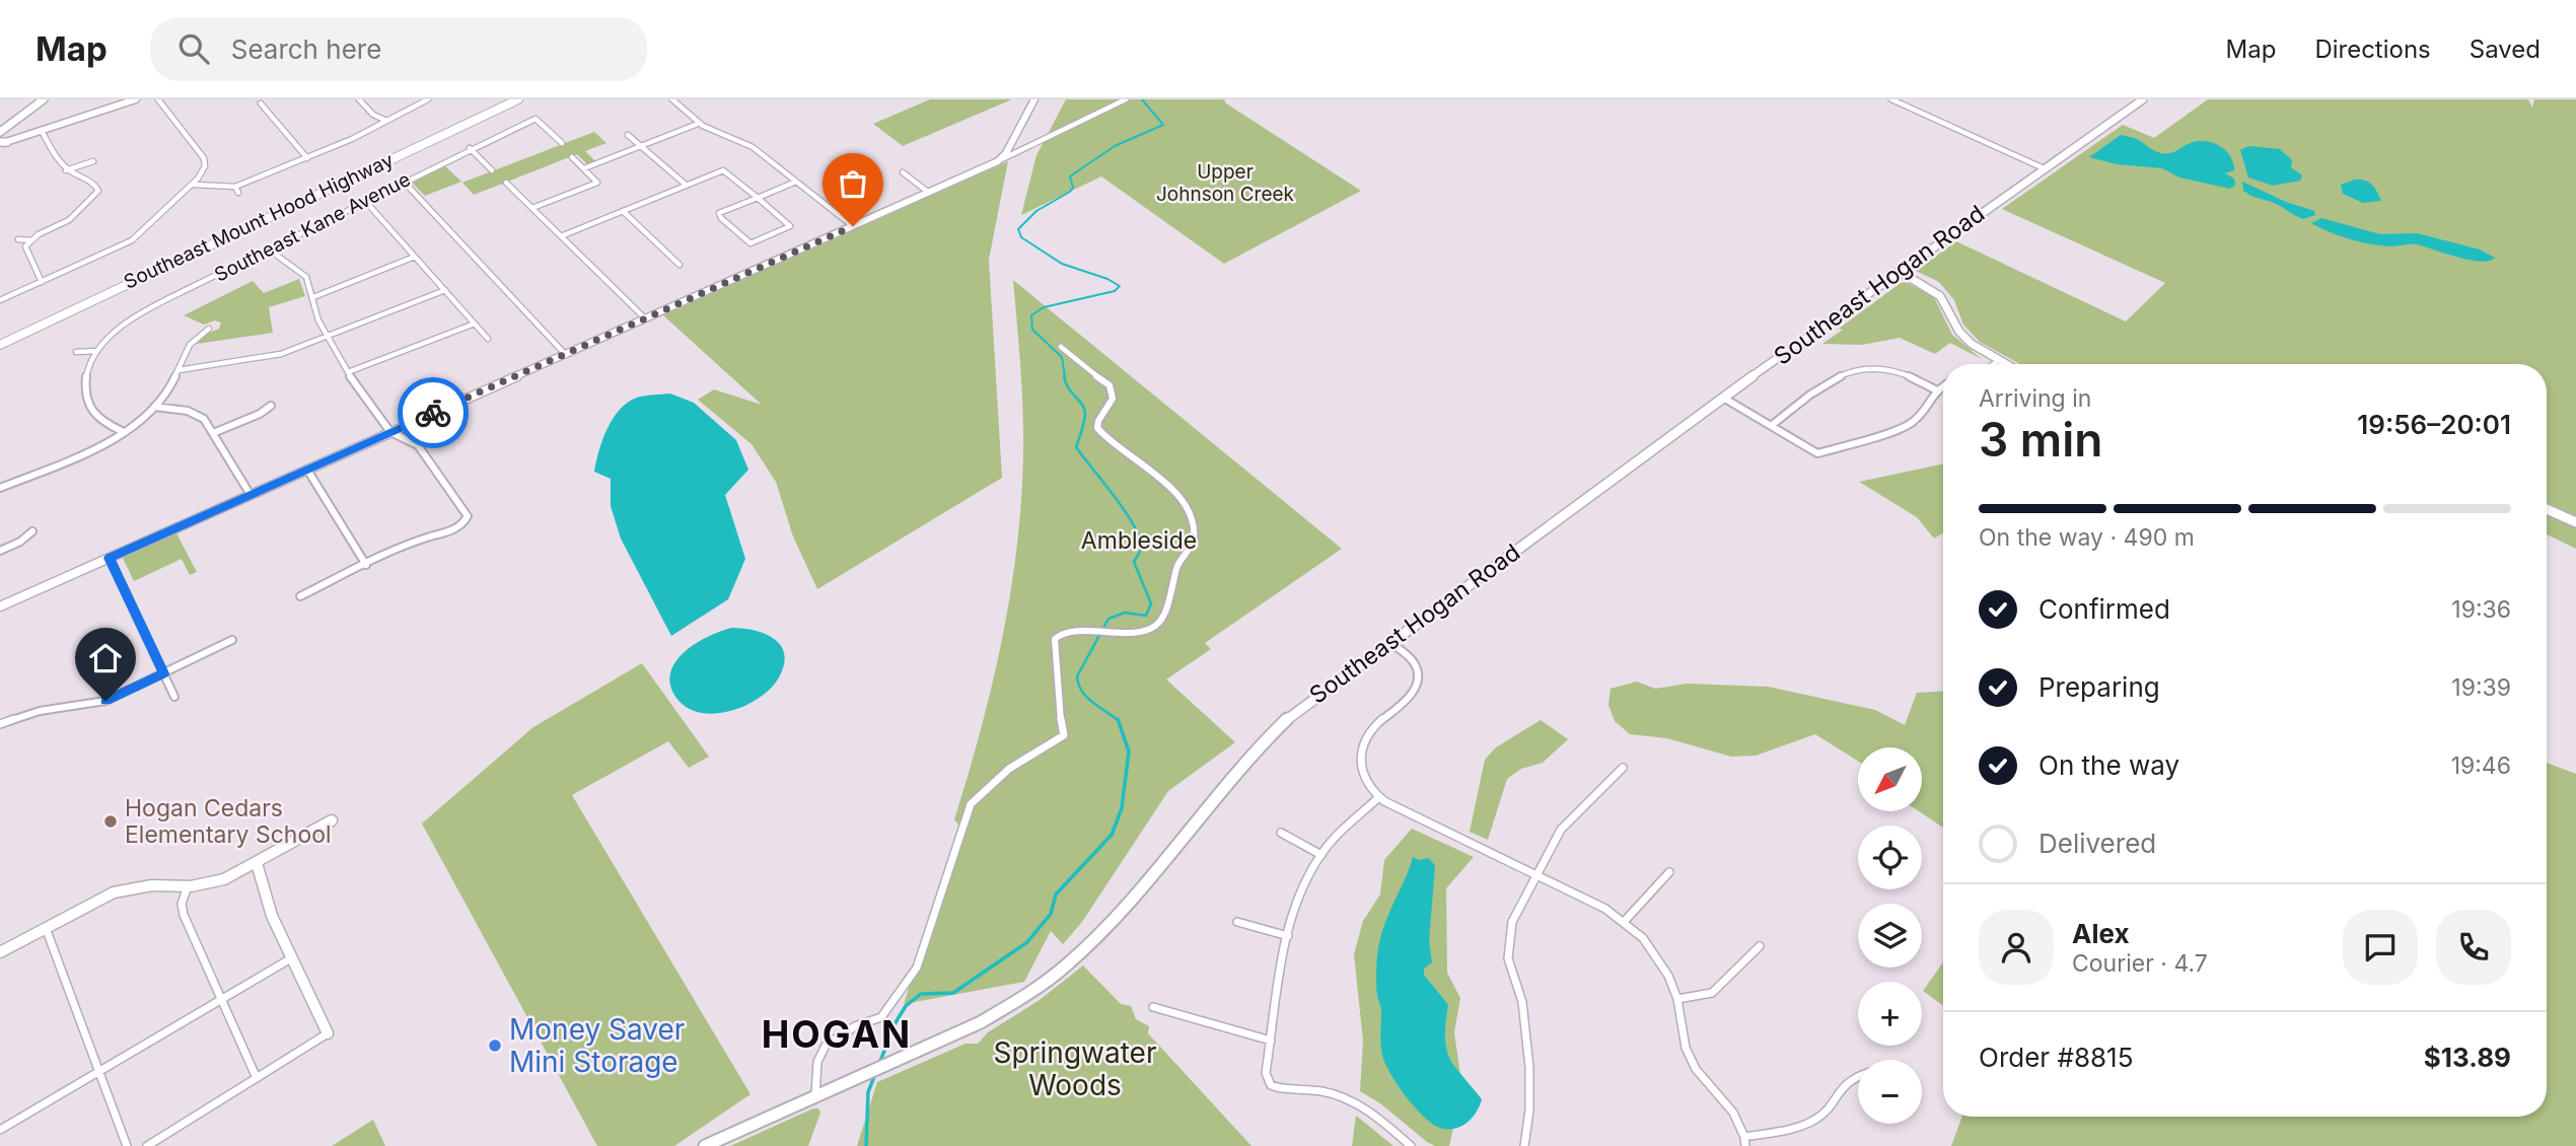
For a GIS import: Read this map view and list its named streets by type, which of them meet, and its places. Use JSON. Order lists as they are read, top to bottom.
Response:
{
  "streets": {
    "highway": ["Southeast Mount Hood Highway"],
    "main road": ["Southeast Hogan Road"],
    "street": ["Southeast Kane Avenue"]
  },
  "districts": ["HOGAN"],
  "parks": ["Upper Johnson Creek", "Ambleside", "Springwater Woods"],
  "places": ["Hogan Cedars Elementary School", "Money Saver Mini Storage"],
  "north": "bottom left",
  "page": {
    "header": "Map",
    "search": "Search here",
    "nav": ["Map", "Directions", "Saved"],
    "heading": ["3 min", "Arriving in", "19:56–20:01"],
    "panel": [
      "Alex",
      "Courier · 4.7",
      "Order #8815",
      "$13.89"
    ],
    "bar": "On the way · 490 m",
    "list": [
      ["Confirmed", "19:36"],
      ["Preparing", "19:39"],
      ["On the way", "19:46"],
      "Delivered"
    ],
    "map_buttons": ["+", "−"]
  }
}
